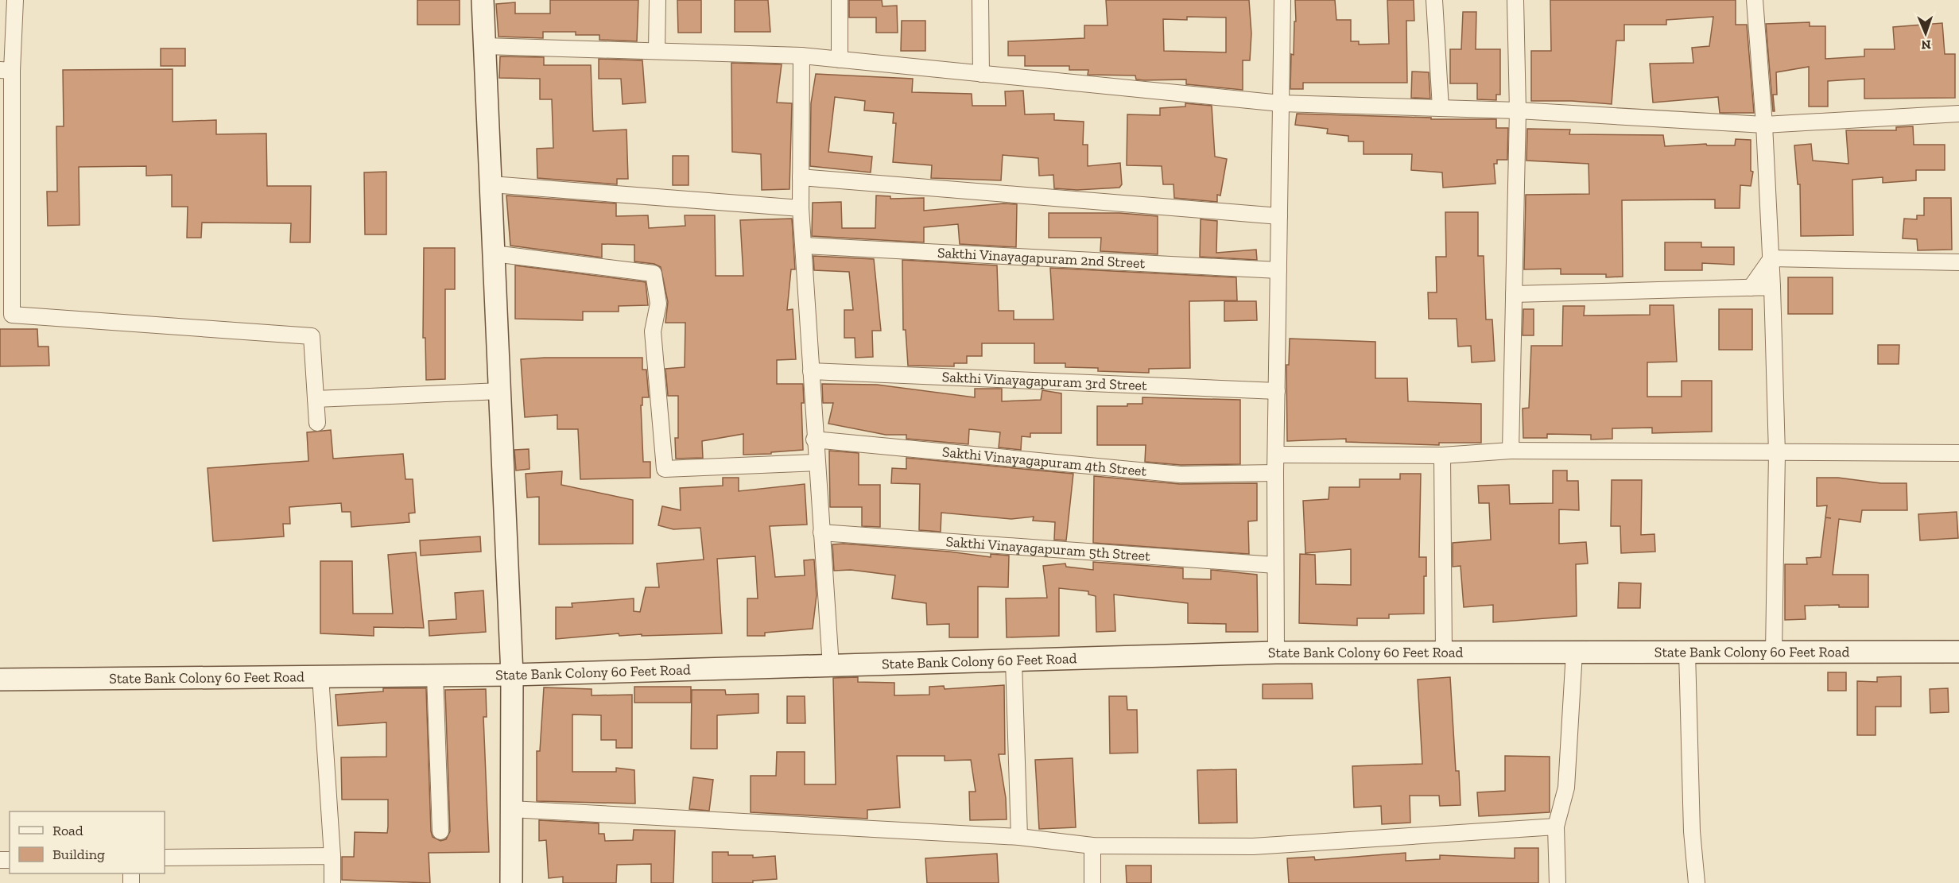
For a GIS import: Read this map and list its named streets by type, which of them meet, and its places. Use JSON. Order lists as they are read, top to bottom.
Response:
{
  "streets": {
    "street": [
      "Sakthi Vinayagapuram 2nd Street",
      "Sakthi Vinayagapuram 3rd Street",
      "Sakthi Vinayagapuram 4th Street",
      "Sakthi Vinayagapuram 5th Street",
      "State Bank Colony 60 Feet Road"
    ]
  },
  "legend": ["Road", "Building"],
  "north": "bottom"
}
